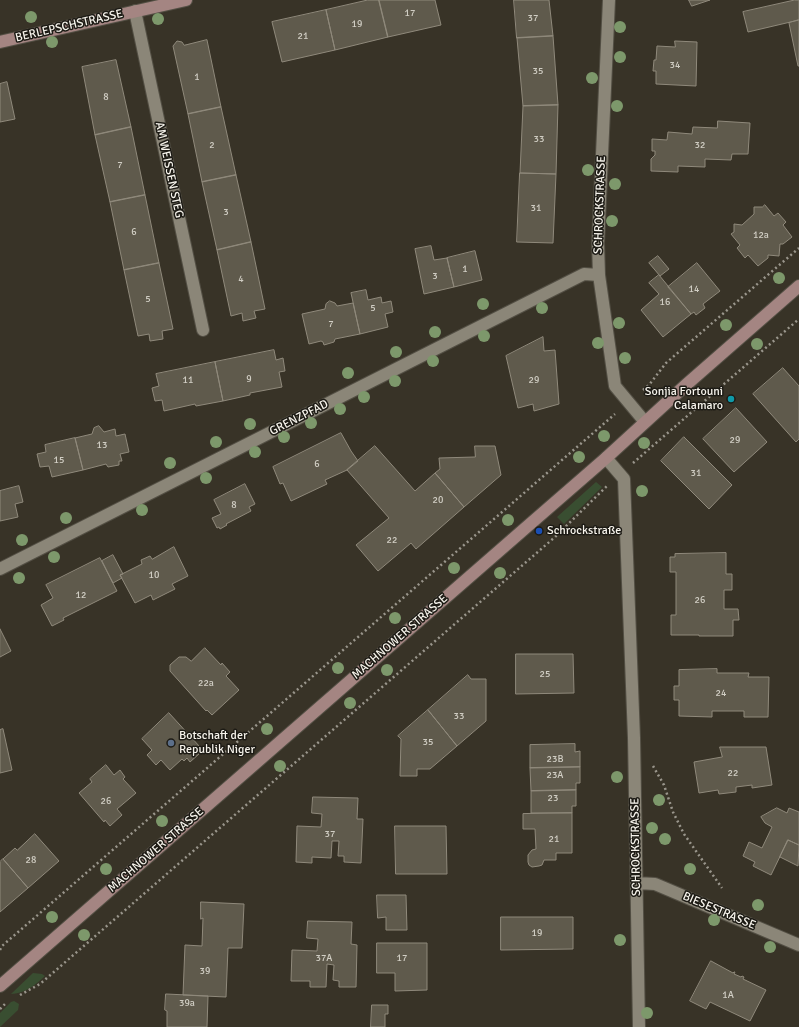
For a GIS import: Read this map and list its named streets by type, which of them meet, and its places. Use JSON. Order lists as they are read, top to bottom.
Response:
{
  "streets": {
    "main road": ["BERLEPSCHSTRASSE", "MACHNOWER STRASSE"],
    "street": [
      "AM WEISSEN STEG",
      "SCHROCKSTRASSE",
      "GRENZPFAD",
      "BIESESTRASSE"
    ]
  },
  "crossings": [
    ["BERLEPSCHSTRASSE", "AM WEISSEN STEG"],
    ["SCHROCKSTRASSE", "GRENZPFAD"],
    ["SCHROCKSTRASSE", "MACHNOWER STRASSE"],
    ["SCHROCKSTRASSE", "BIESESTRASSE"]
  ],
  "places": ["Sonjia Fortouni Calamaro", "Schrockstraße", "Botschaft der Republik Niger"],
  "house_numbers": [
    "17",
    "37",
    "19",
    "21",
    "34",
    "35",
    "1",
    "8",
    "33",
    "2",
    "32",
    "7",
    "31",
    "3",
    "6",
    "12a",
    "1",
    "3",
    "4",
    "14",
    "5",
    "16",
    "5",
    "7",
    "9",
    "11",
    "29",
    "29",
    "13",
    "15",
    "6",
    "31",
    "20",
    "8",
    "22",
    "10",
    "12",
    "26",
    "25",
    "22a",
    "24",
    "33",
    "35",
    "23B",
    "22",
    "23A",
    "23",
    "26",
    "37",
    "21",
    "28",
    "19",
    "37A",
    "17",
    "39",
    "1A",
    "39a"
  ]
}
